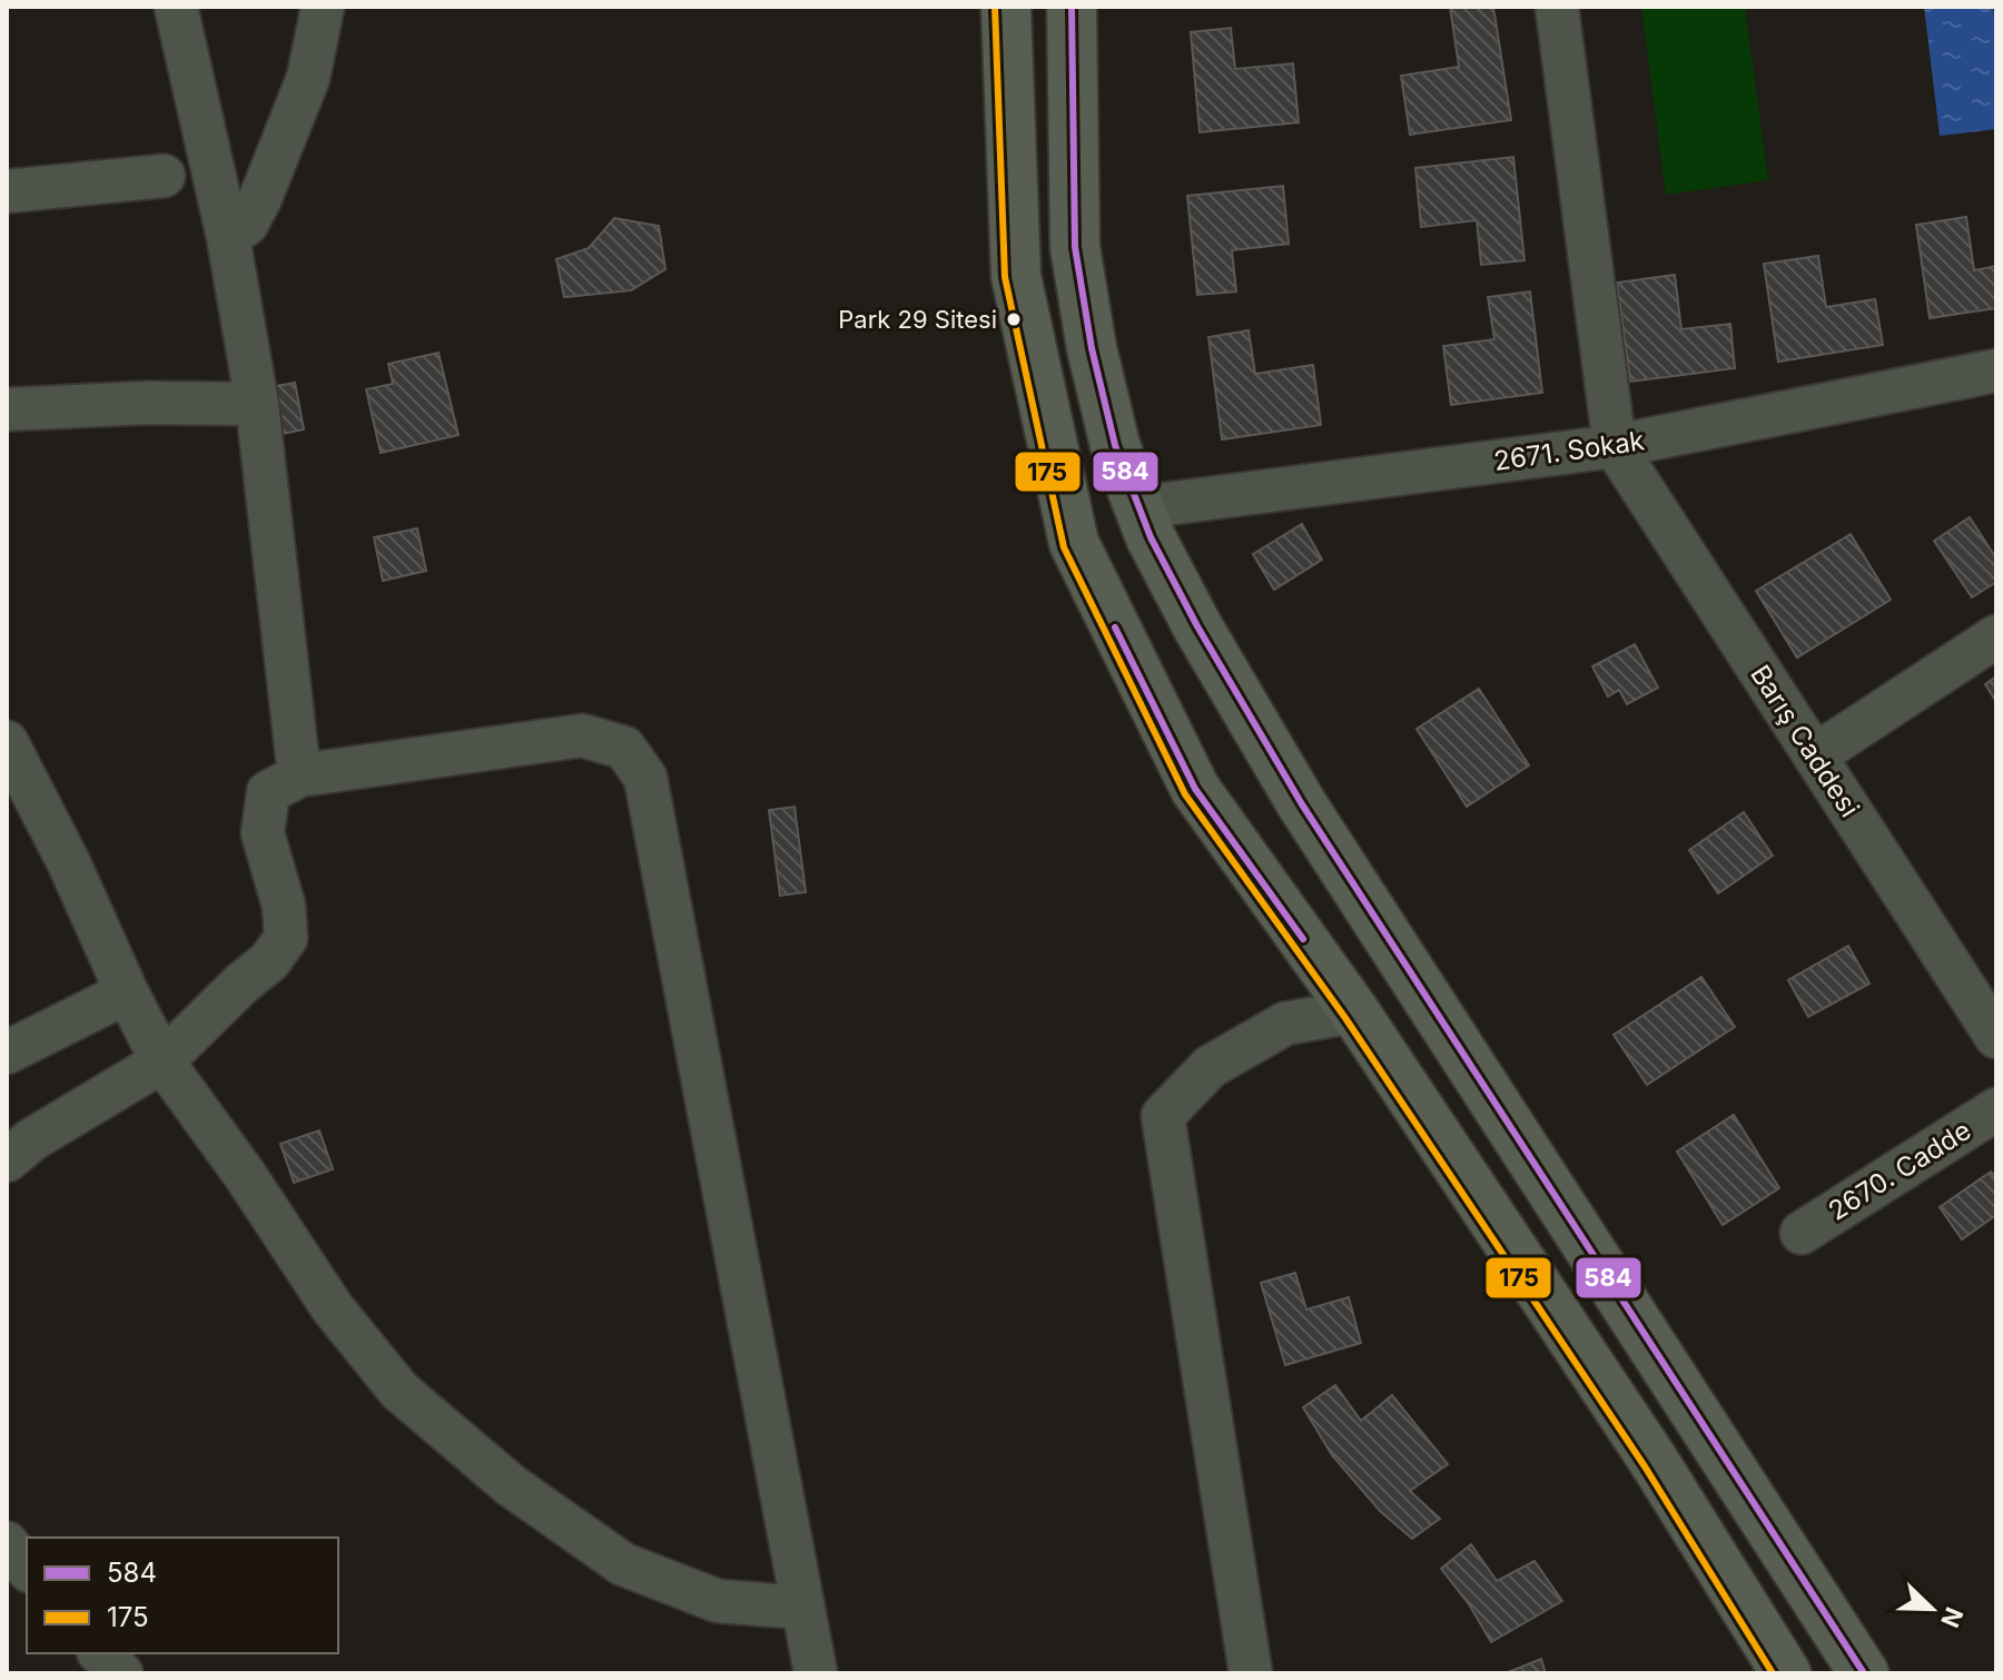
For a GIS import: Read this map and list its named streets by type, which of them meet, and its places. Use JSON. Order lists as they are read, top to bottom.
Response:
{
  "streets": {
    "street": ["2671. Sokak", "Barış Caddesi", "2670. Cadde"]
  },
  "crossings": [
    ["2671. Sokak", "Barış Caddesi"]
  ],
  "places": ["Park 29 Sitesi"],
  "lines": ["transit line 584", "transit line 175"],
  "legend": ["584", "175"],
  "north": "bottom right"
}
